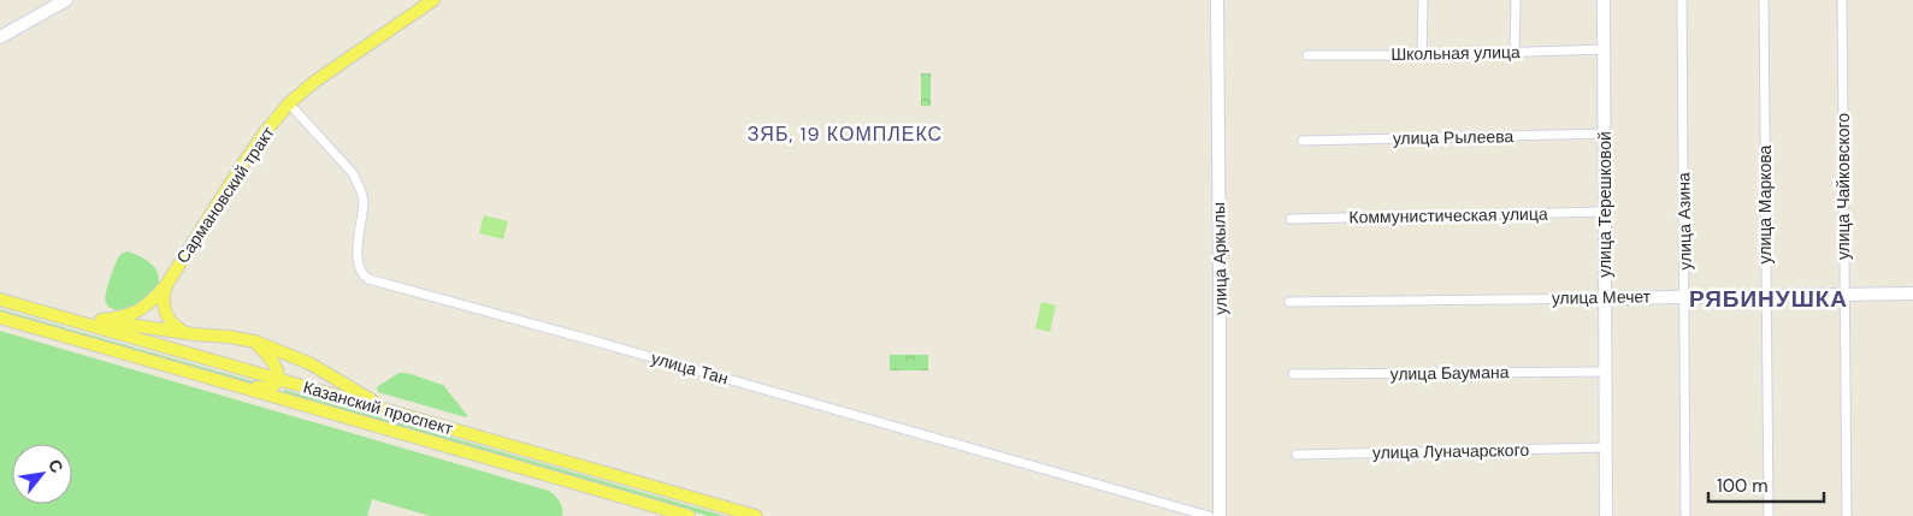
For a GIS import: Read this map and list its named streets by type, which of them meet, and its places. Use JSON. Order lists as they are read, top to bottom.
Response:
{
  "streets": {
    "main road": ["Сармановский тракт", "Казанский проспект"],
    "street": [
      "Школьная улица",
      "улица Рылеева",
      "улица Чайковского",
      "улица Терешковой",
      "улица Маркова",
      "Коммунистическая улица",
      "улица Азина",
      "улица Аркылы",
      "улица Мечет",
      "улица Тан",
      "улица Баумана",
      "улица Луначарского"
    ]
  },
  "crossings": [
    ["Школьная улица", "улица Терешковой"],
    ["улица Рылеева", "улица Терешковой"],
    ["улица Чайковского", "улица Мечет"],
    ["Сармановский тракт", "улица Тан"],
    ["улица Терешковой", "Коммунистическая улица"],
    ["улица Терешковой", "улица Мечет"],
    ["улица Терешковой", "улица Баумана"],
    ["улица Терешковой", "улица Луначарского"],
    ["улица Маркова", "улица Мечет"],
    ["улица Азина", "улица Мечет"]
  ],
  "districts": ["ЗЯБ, 19 КОМПЛЕКС", "РЯБИНУШКА"],
  "scale_bar": "100 m",
  "north": "top right"
}
